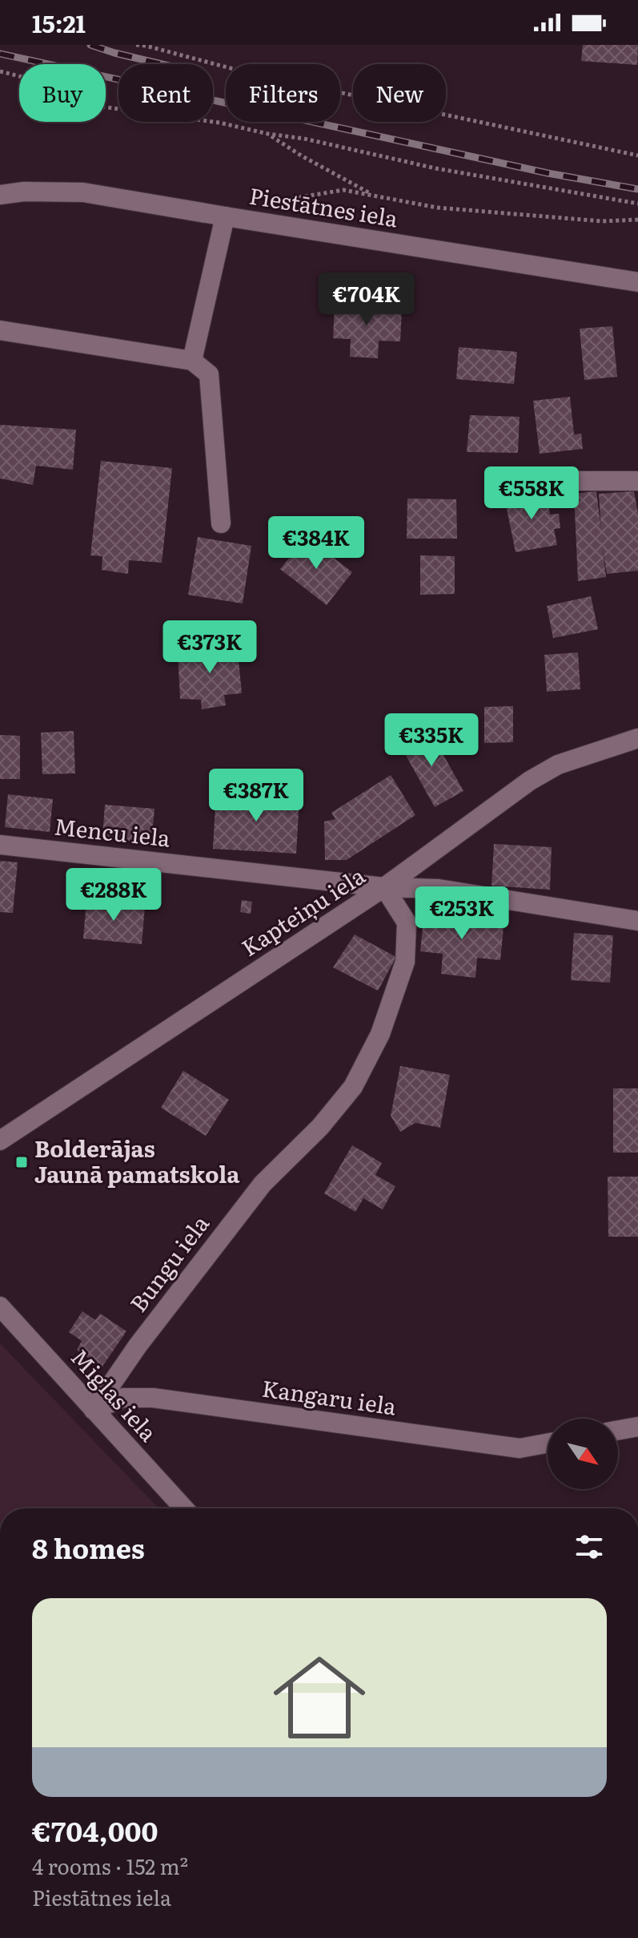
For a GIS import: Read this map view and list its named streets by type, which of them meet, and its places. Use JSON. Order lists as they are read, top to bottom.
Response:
{
  "streets": {
    "street": [
      "Piestātnes iela",
      "Mencu iela",
      "Kapteiņu iela",
      "Bungu iela",
      "Miglas iela",
      "Kangaru iela"
    ]
  },
  "crossings": [
    ["Mencu iela", "Kapteiņu iela"],
    ["Mencu iela", "Bungu iela"],
    ["Kapteiņu iela", "Bungu iela"],
    ["Bungu iela", "Miglas iela"],
    ["Bungu iela", "Kangaru iela"],
    ["Miglas iela", "Kangaru iela"]
  ],
  "places": {
    "transit": ["Bolderājas Jaunā pamatskola"]
  },
  "north": "bottom right",
  "page": {
    "status": "15:21",
    "chip": [
      "Buy",
      "Rent",
      "Filters",
      "New"
    ],
    "price": [
      "€704K",
      "€558K",
      "€384K",
      "€373K",
      "€335K",
      "€387K",
      "€288K",
      "€253K"
    ],
    "heading": "8 homes",
    "list": [
      {
        "name": "€704,000",
        "note": "4 rooms · 152 m² · Piestātnes iela"
      }
    ]
  }
}
